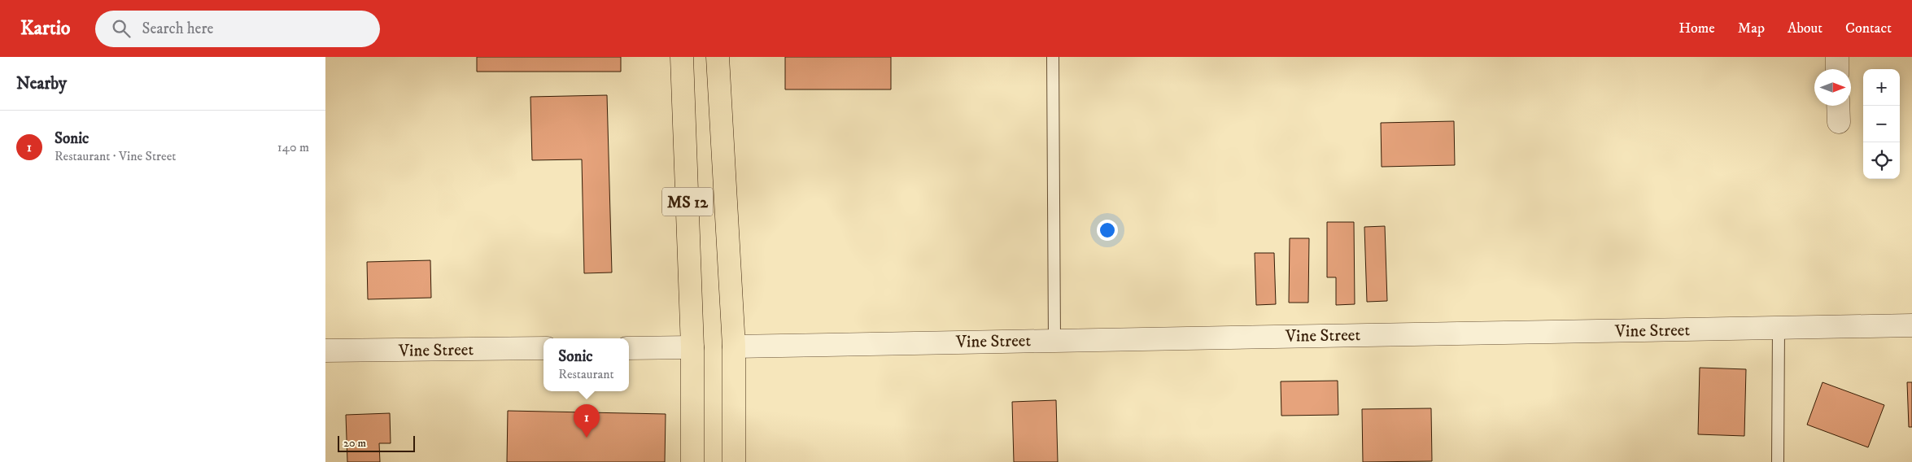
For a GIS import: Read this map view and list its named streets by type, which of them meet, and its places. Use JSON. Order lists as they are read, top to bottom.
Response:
{
  "streets": {
    "main road": ["MS 12"],
    "street": ["Vine Street"]
  },
  "crossings": [
    ["MS 12", "Vine Street"]
  ],
  "scale_bar": "20 m",
  "north": "right",
  "page": {
    "header": "Kartio",
    "search": "Search here",
    "nav": [
      "Home",
      "Map",
      "About",
      "Contact"
    ],
    "heading": "Nearby",
    "map_buttons": ["+", "−"],
    "list": [
      {
        "mark": "1",
        "name": "Sonic",
        "note": "Restaurant · Vine Street",
        "value": "140 m"
      }
    ],
    "popup": ["Sonic", "Restaurant"],
    "pins": "1",
    "scale": "20 m"
  }
}
